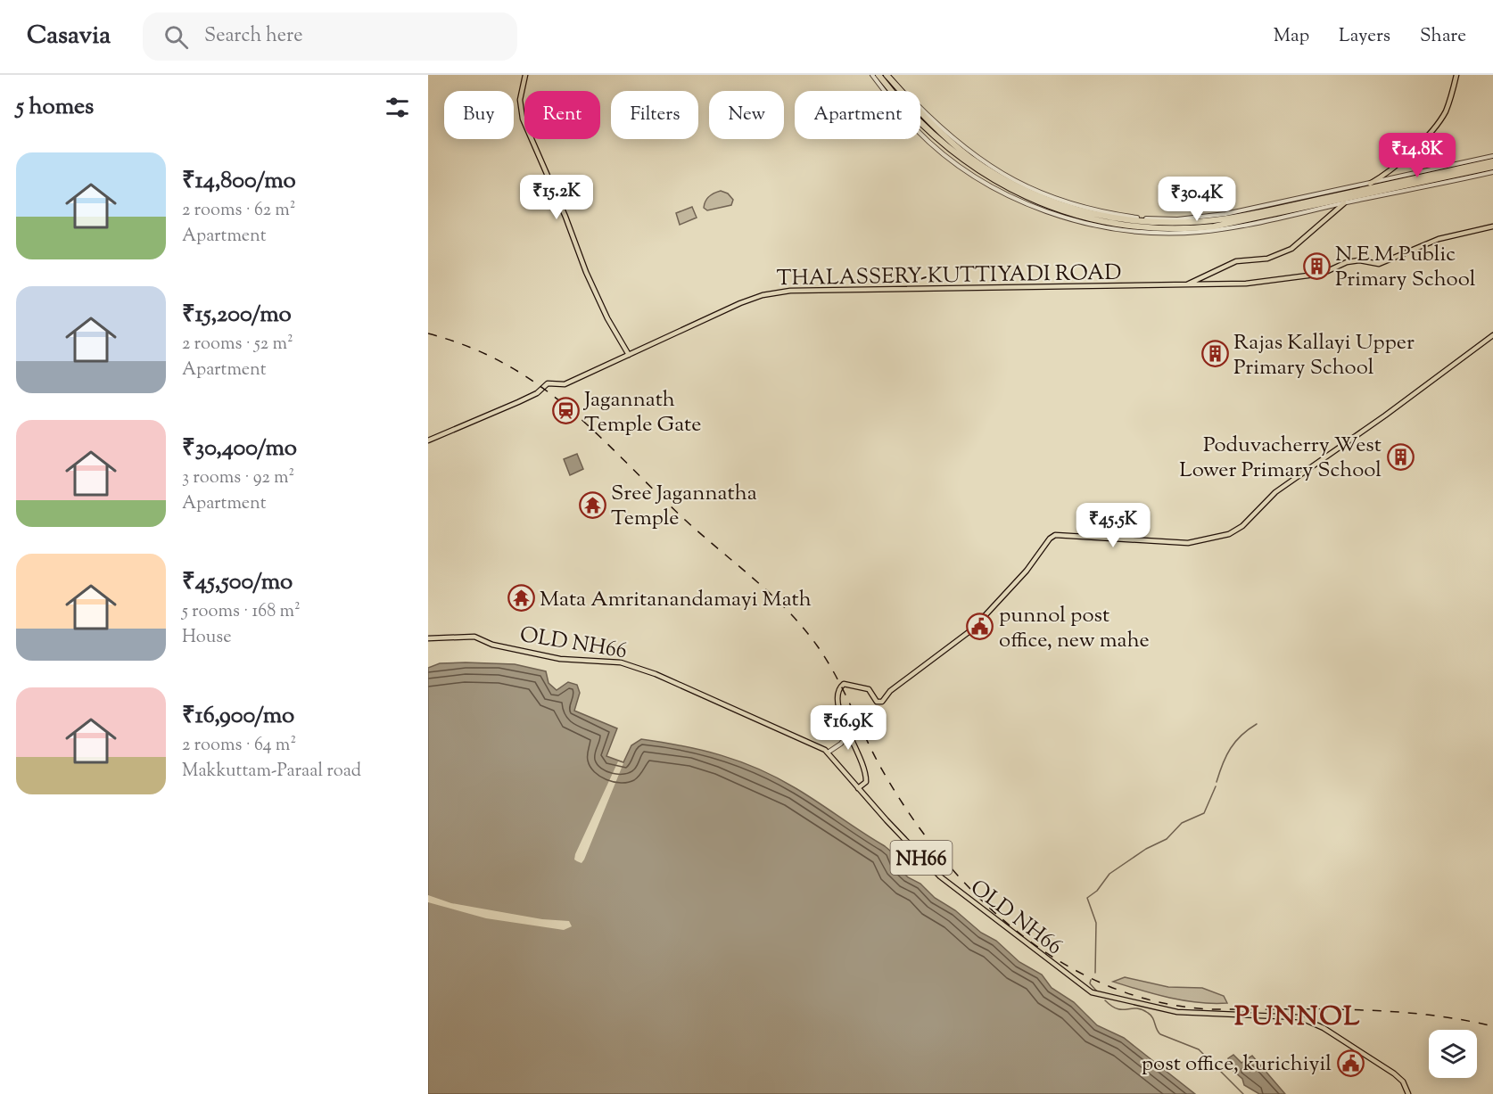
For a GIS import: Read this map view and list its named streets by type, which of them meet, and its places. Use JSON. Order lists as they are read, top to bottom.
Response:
{
  "streets": {
    "main road": ["THALASSERY-KUTTIYADI ROAD", "OLD NH66", "NH66"]
  },
  "districts": ["PUNNOL"],
  "places": {
    "building": ["N E M Public Primary School", "Rajas Kallayi Upper Primary School", "Poduvacherry West Lower Primary School"],
    "station": ["Jagannath Temple Gate"],
    "temple": ["Sree Jagannatha Temple", "Mata Amritanandamayi Math"],
    "public building": ["punnol post office, new mahe", "post office, kurichiyil"]
  },
  "page": {
    "header": "Casavia",
    "search": "Search here",
    "nav": ["Map", "Layers", "Share"],
    "heading": "5 homes",
    "chip": [
      "Buy",
      "Rent",
      "Filters",
      "New",
      "Apartment"
    ],
    "price": [
      "₹14.8K",
      "₹15.2K",
      "₹30.4K",
      "₹45.5K",
      "₹16.9K"
    ],
    "list": [
      {
        "name": "₹14,800/mo",
        "note": "2 rooms · 62 m² · Apartment"
      },
      {
        "name": "₹15,200/mo",
        "note": "2 rooms · 52 m² · Apartment"
      },
      {
        "name": "₹30,400/mo",
        "note": "3 rooms · 92 m² · Apartment"
      },
      {
        "name": "₹45,500/mo",
        "note": "5 rooms · 168 m² · House"
      },
      {
        "name": "₹16,900/mo",
        "note": "2 rooms · 64 m² · Makkuttam-Paraal road"
      }
    ]
  }
}
